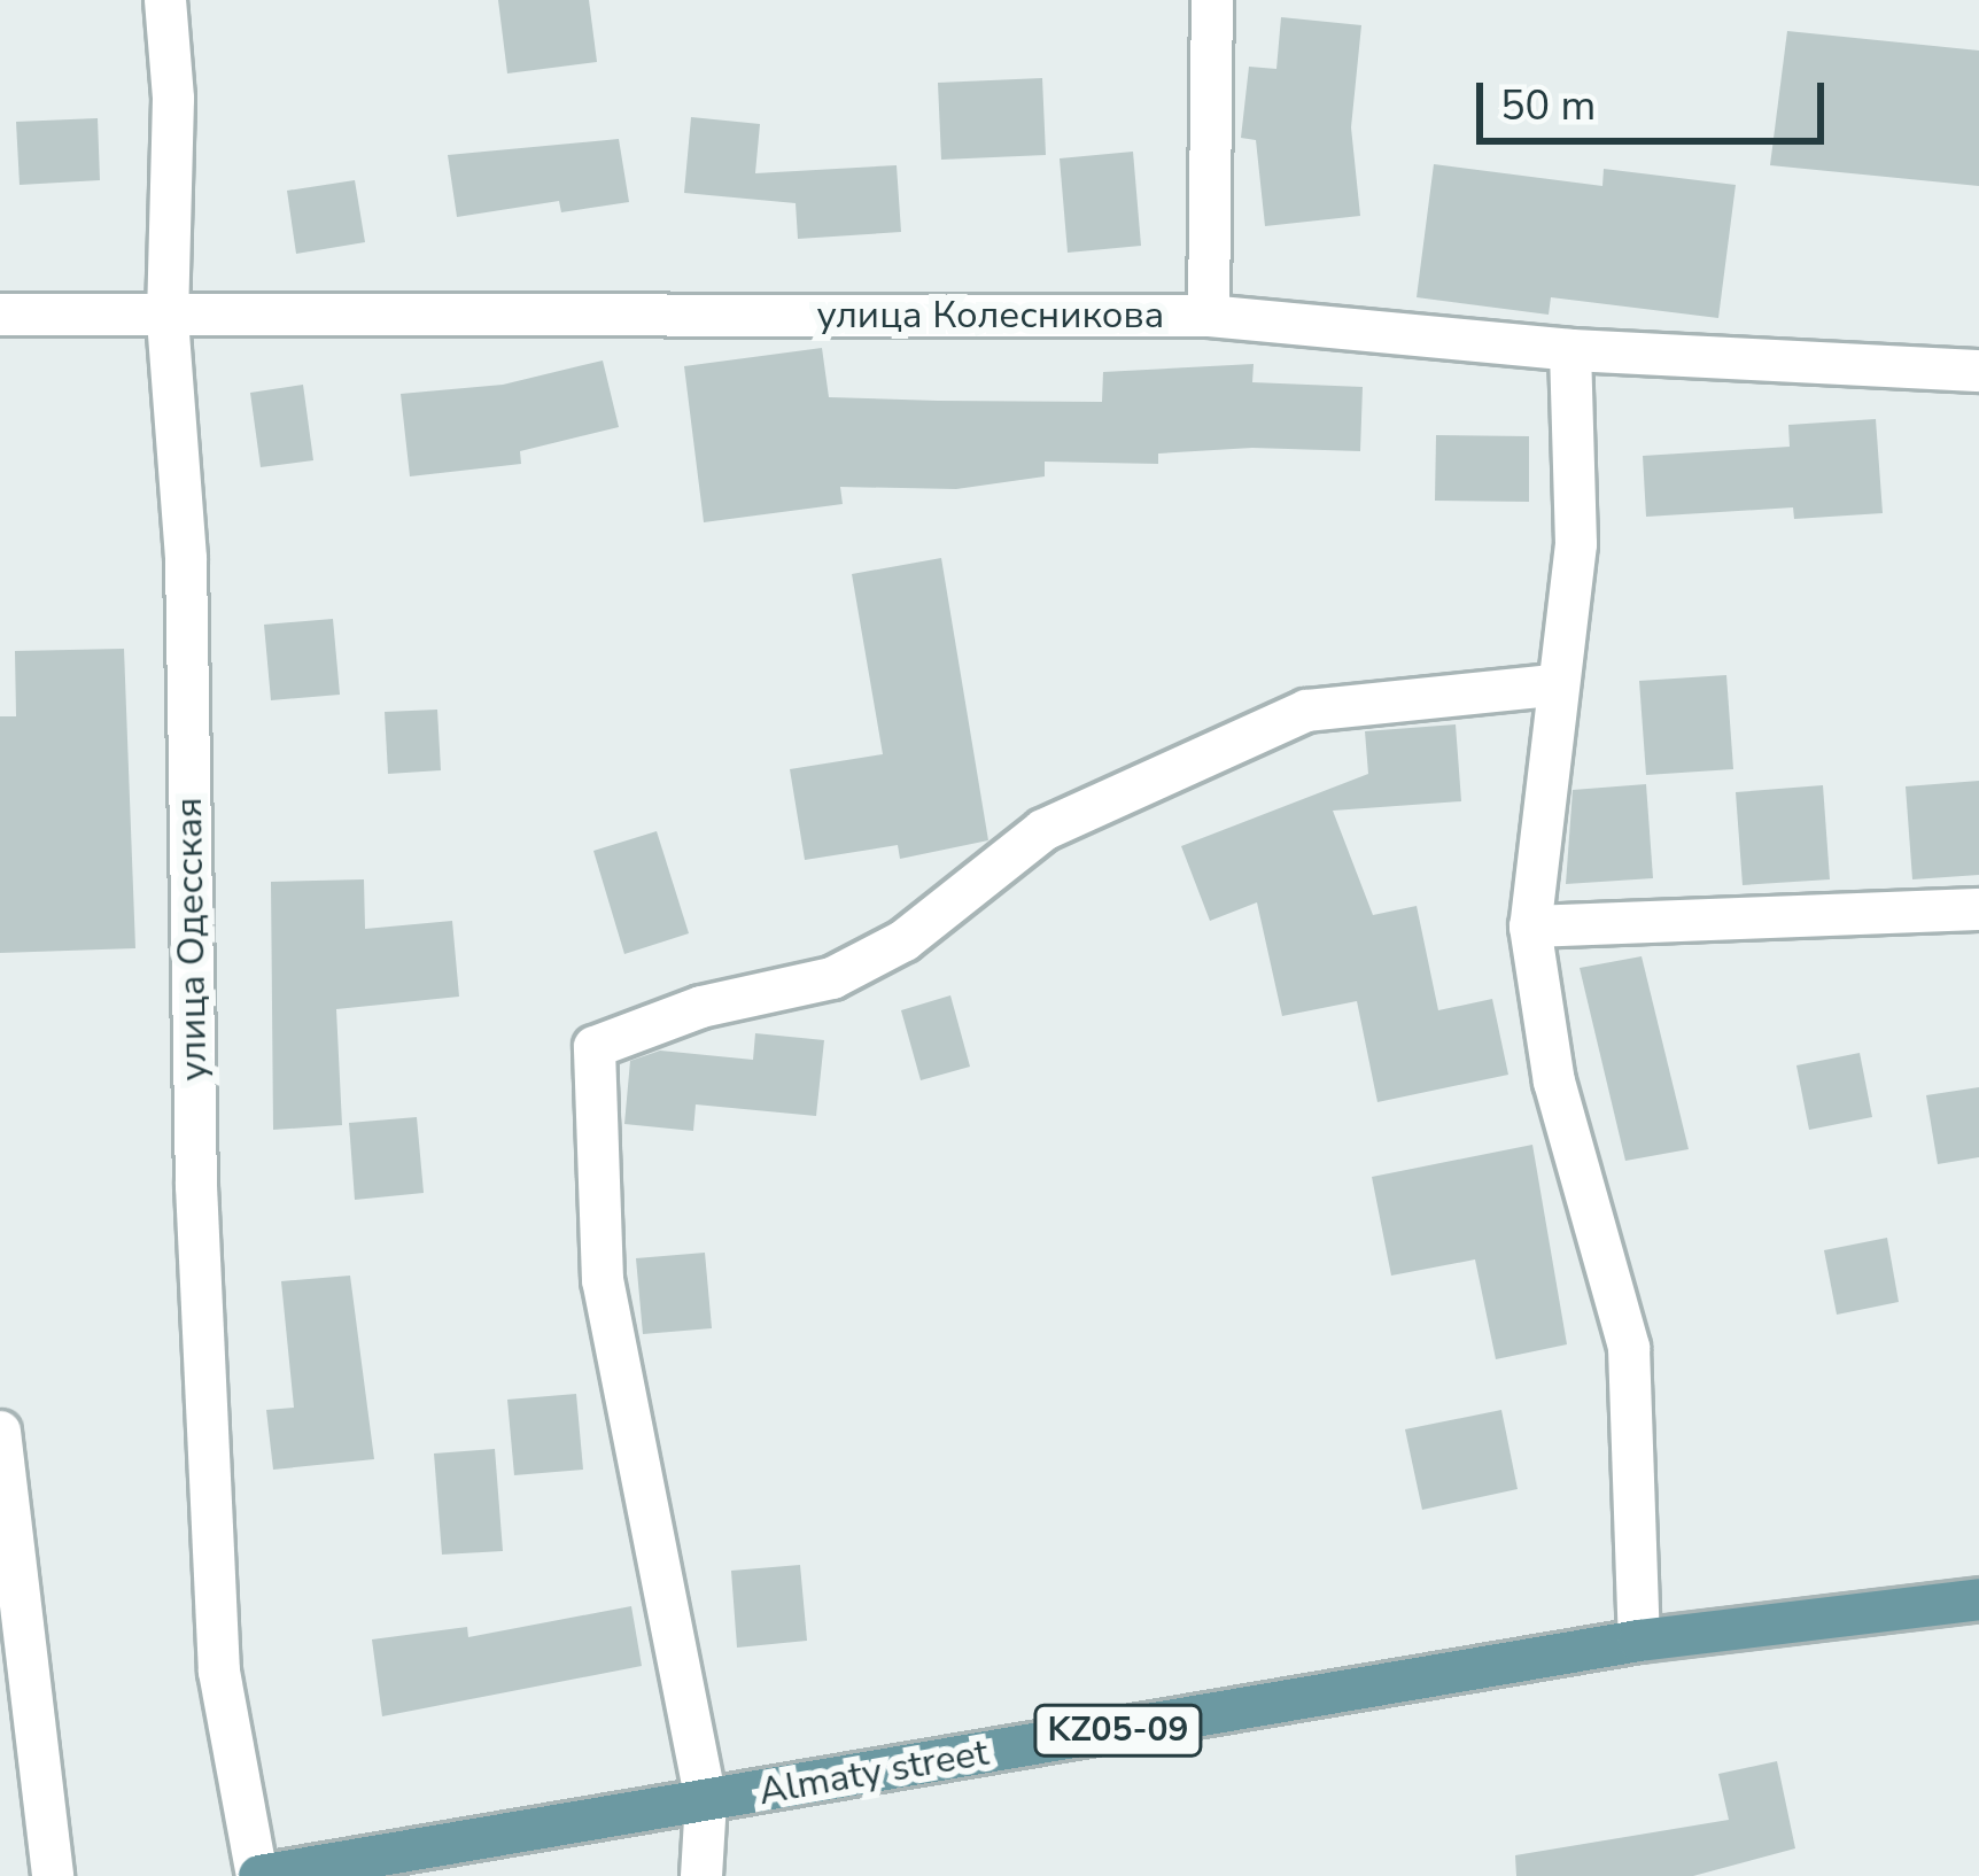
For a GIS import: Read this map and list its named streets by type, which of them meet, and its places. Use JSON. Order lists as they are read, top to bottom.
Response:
{
  "streets": {
    "main road": ["KZ05-09", "Almaty street"],
    "street": ["улица Колесникова", "улица Одесская"]
  },
  "crossings": [
    ["улица Колесникова", "улица Одесская"],
    ["улица Одесская", "Almaty street"]
  ],
  "scale_bar": "50 m"
}
